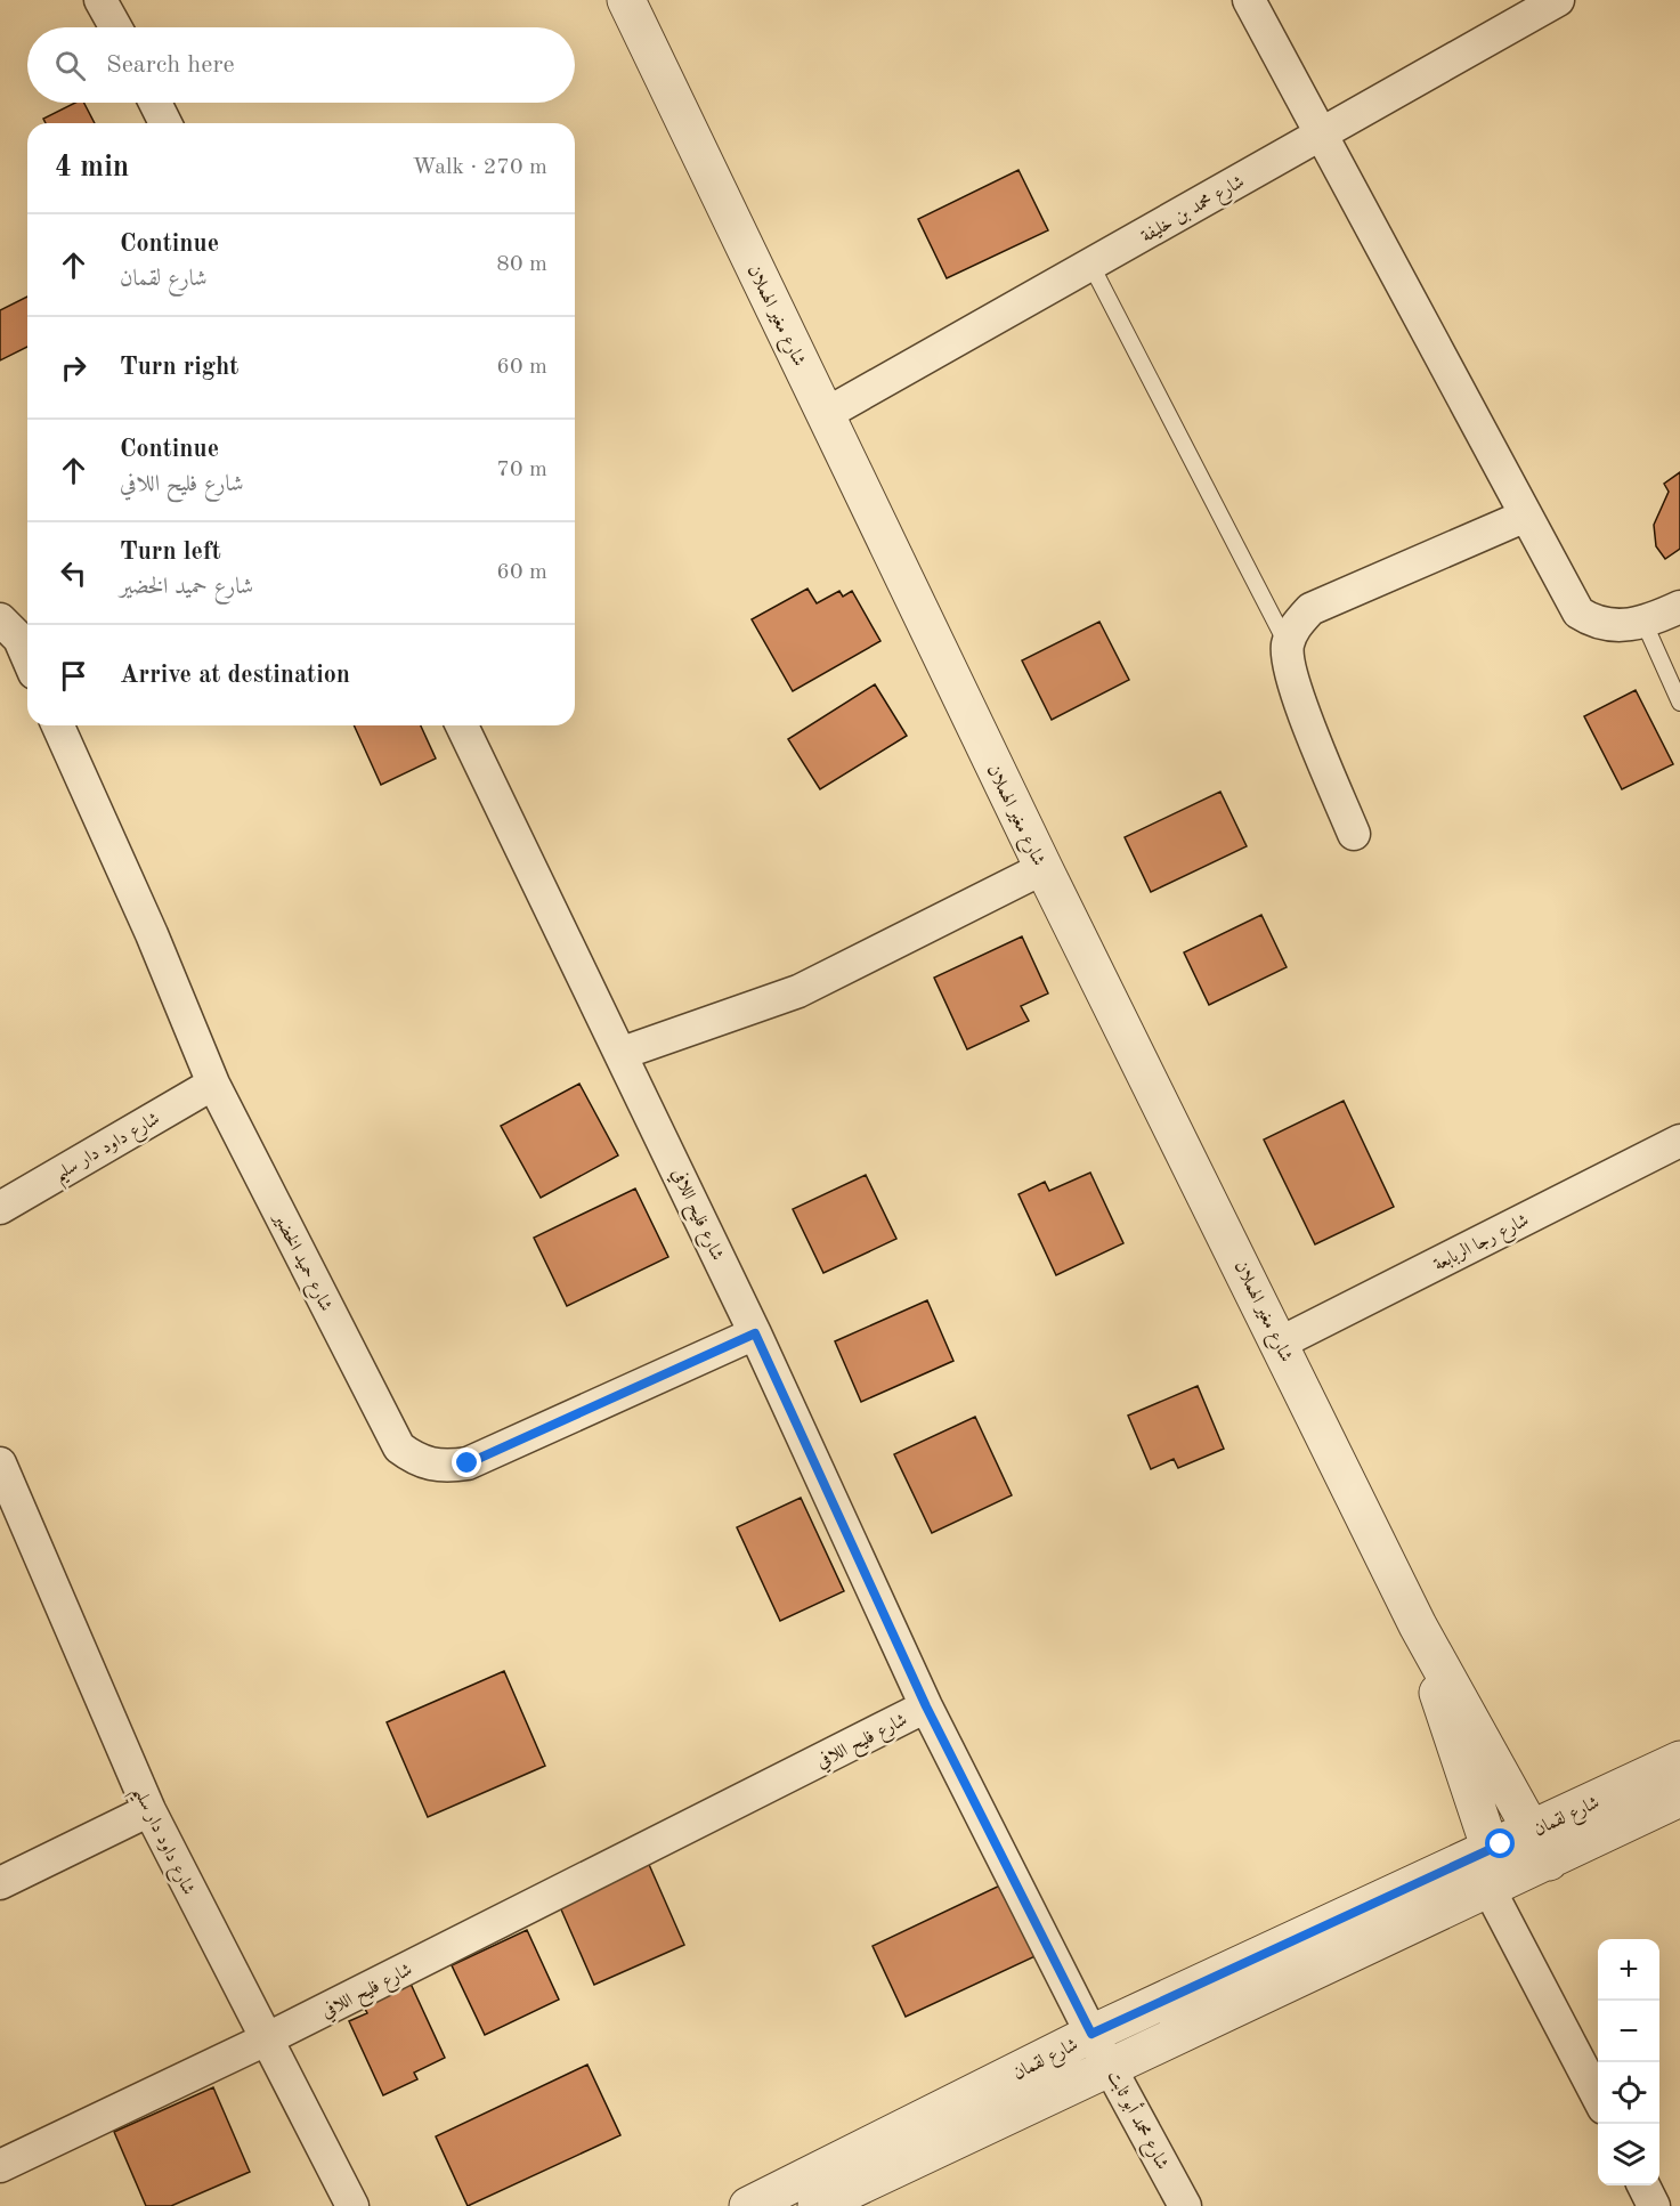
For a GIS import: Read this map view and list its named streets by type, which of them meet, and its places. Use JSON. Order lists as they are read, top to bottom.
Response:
{
  "streets": {
    "street": [
      "شارع محمد بن خليفة",
      "شارع مغير الهملان",
      "شارع داود دار سليم",
      "شارع فليح اللافي",
      "شارع رجا الربابعة",
      "شارع حميد الخضير",
      "شارع لقمان",
      "شارع محمد أبو ثابت"
    ]
  },
  "crossings": [
    ["شارع محمد بن خليفة", "شارع مغير الهملان"],
    ["شارع مغير الهملان", "شارع رجا الربابعة"],
    ["شارع مغير الهملان", "شارع لقمان"],
    ["شارع داود دار سليم", "شارع فليح اللافي"],
    ["شارع داود دار سليم", "شارع حميد الخضير"],
    ["شارع فليح اللافي", "شارع حميد الخضير"],
    ["شارع فليح اللافي", "شارع محمد أبو ثابت"],
    ["شارع لقمان", "شارع محمد أبو ثابت"]
  ],
  "page": {
    "search": "Search here",
    "heading": ["4 min", "Walk · 270 m"],
    "list": [
      ["Continue", "شارع لقمان", "80 m"],
      ["Turn right", "60 m"],
      ["Continue", "شارع فليح اللافي", "70 m"],
      ["Turn left", "شارع حميد الخضير", "60 m"],
      "Arrive at destination"
    ],
    "map_buttons": ["+", "−"]
  }
}
